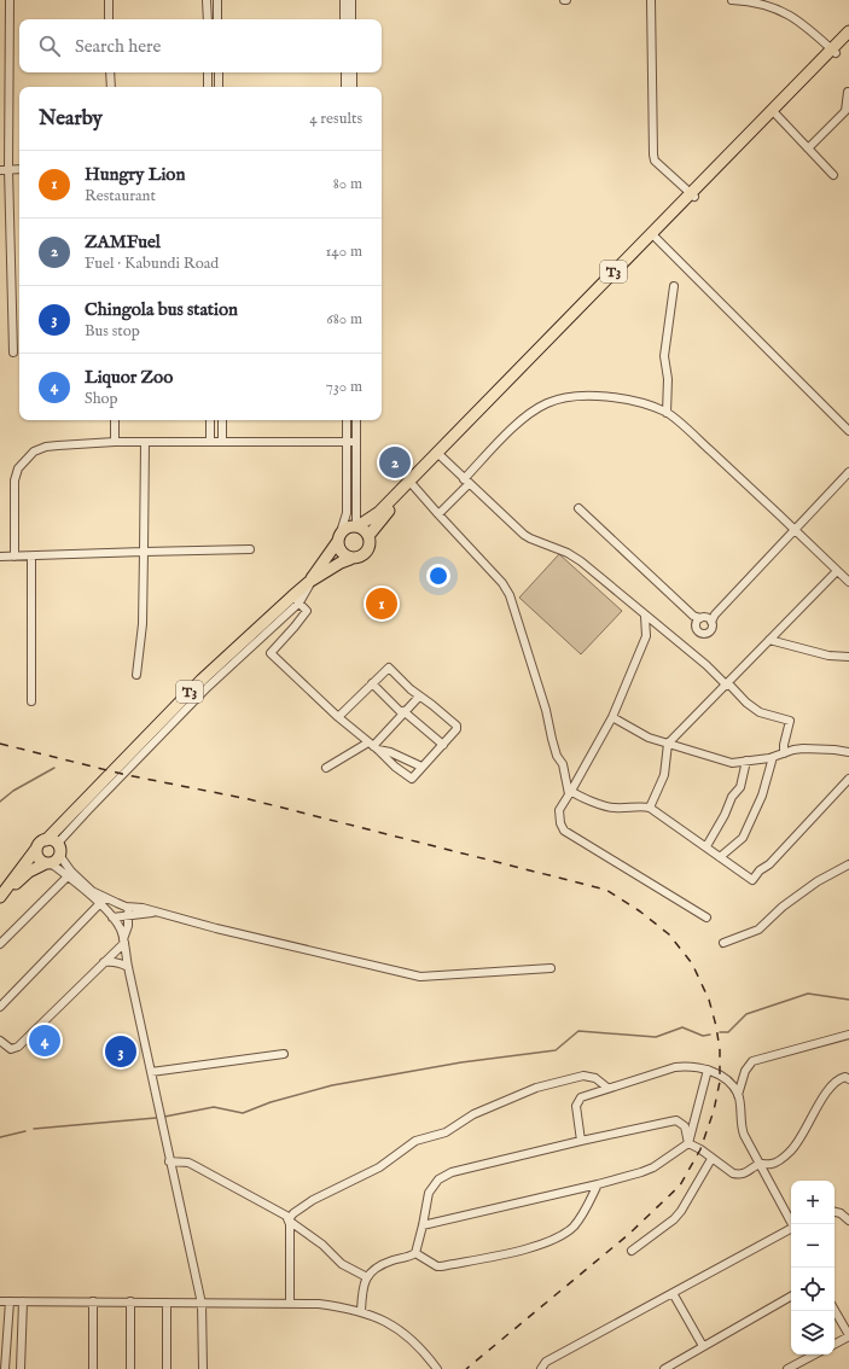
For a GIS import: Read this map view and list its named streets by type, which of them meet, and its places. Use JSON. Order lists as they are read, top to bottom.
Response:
{
  "streets": {
    "highway": ["T3"]
  },
  "page": {
    "search": "Search here",
    "heading": ["Nearby", "4 results"],
    "list": [
      {
        "mark": "1",
        "name": "Hungry Lion",
        "note": "Restaurant",
        "value": "80 m"
      },
      {
        "mark": "2",
        "name": "ZAMFuel",
        "note": "Fuel · Kabundi Road",
        "value": "140 m"
      },
      {
        "mark": "3",
        "name": "Chingola bus station",
        "note": "Bus stop",
        "value": "680 m"
      },
      {
        "mark": "4",
        "name": "Liquor Zoo",
        "note": "Shop",
        "value": "730 m"
      }
    ],
    "pins": [
      "2",
      "1",
      "4",
      "3"
    ],
    "map_buttons": ["+", "−"]
  }
}
